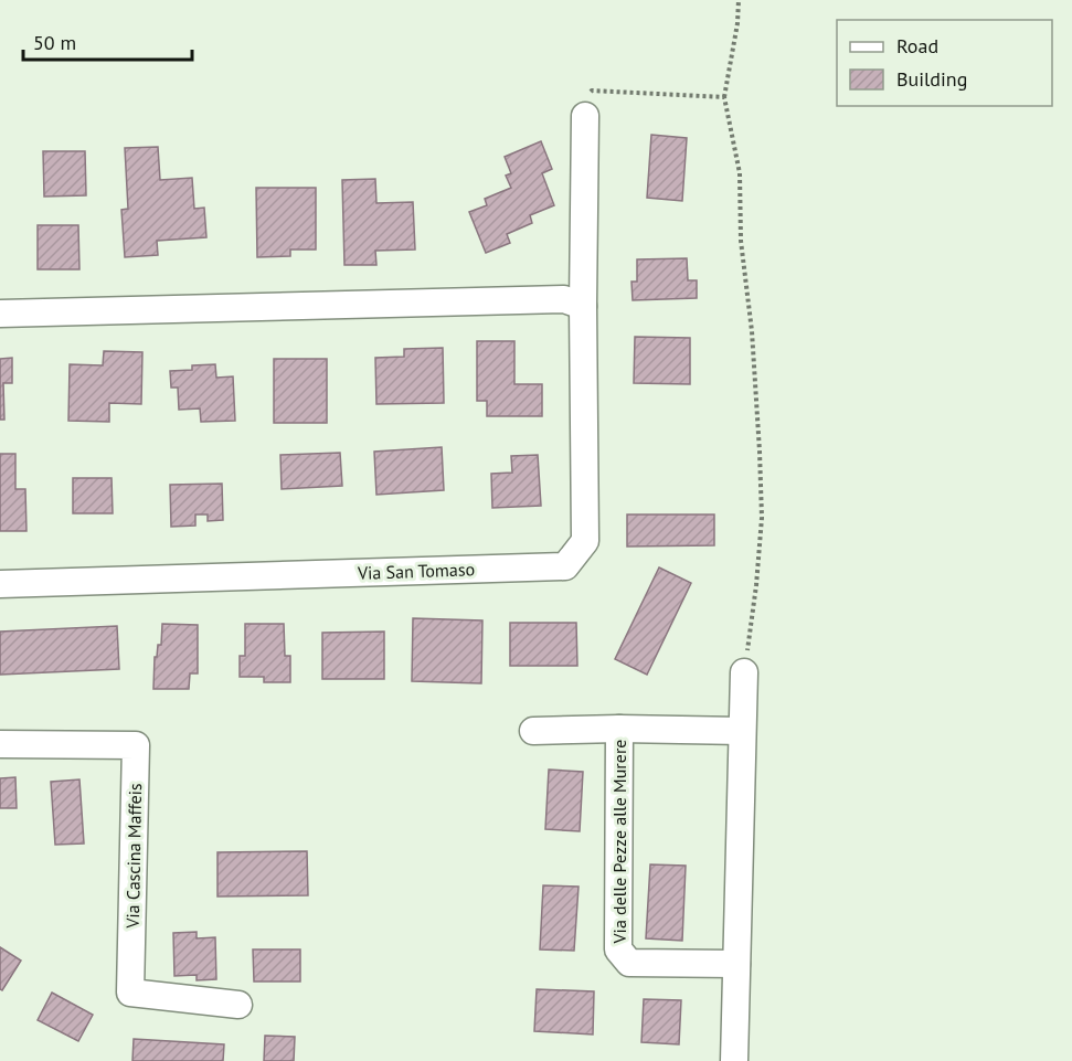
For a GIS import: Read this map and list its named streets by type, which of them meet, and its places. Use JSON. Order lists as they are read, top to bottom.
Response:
{
  "streets": {
    "street": ["Via San Tomaso", "Via delle Pezze alle Murere", "Via Cascina Maffeis"]
  },
  "legend": ["Road", "Building"],
  "scale_bar": "50 m"
}
